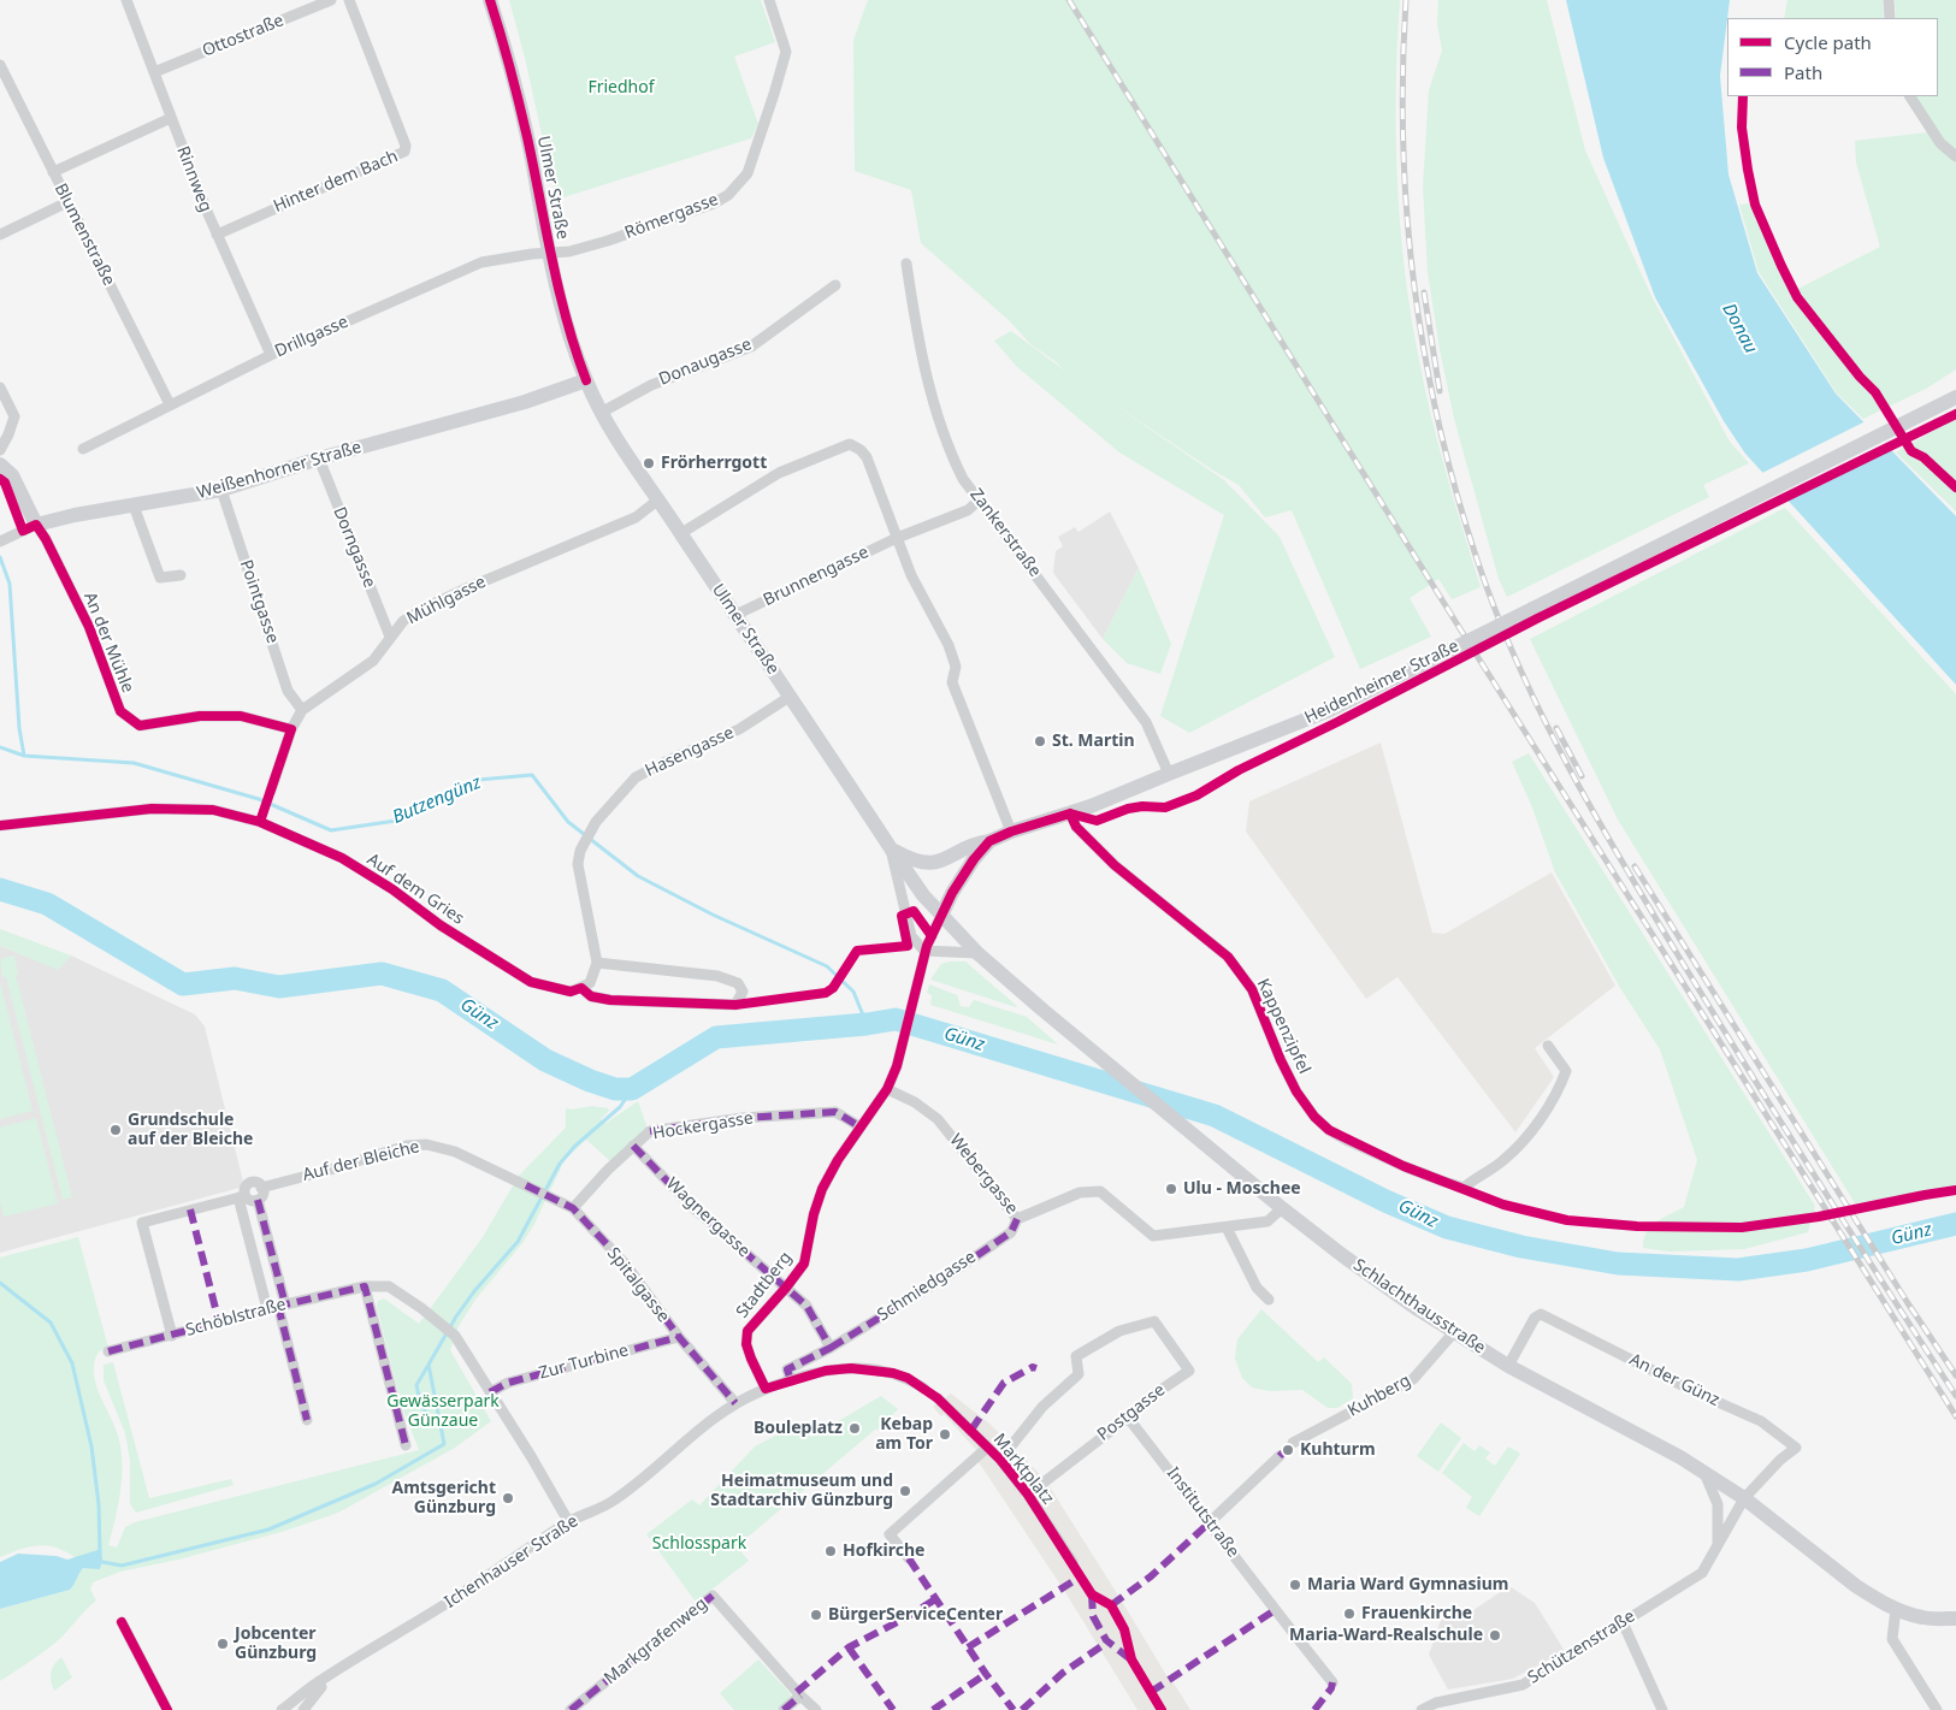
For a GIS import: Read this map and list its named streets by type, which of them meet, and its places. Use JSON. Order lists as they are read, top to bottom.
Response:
{
  "streets": {
    "main road": [
      "Ulmer Straße",
      "Weißenhorner Straße",
      "Heidenheimer Straße",
      "Schlachthausstraße"
    ],
    "street": [
      "Ottostraße",
      "Rinnweg",
      "Hinter dem Bach",
      "Römergasse",
      "Blumenstraße",
      "Drillgasse",
      "Donaugasse",
      "Zankerstraße",
      "Dorngasse",
      "Brunnengasse",
      "Mühlgasse",
      "Pointgasse",
      "An der Mühle",
      "Hasengasse",
      "Auf dem Gries",
      "Kappenzipfel",
      "Hockergasse",
      "Auf der Bleiche",
      "Webergasse",
      "Wagnergasse",
      "Spitalgasse",
      "Stadtberg",
      "Schmiedgasse",
      "Schöblstraße",
      "Zur Turbine",
      "An der Günz",
      "Kuhberg",
      "Postgasse",
      "Marktplatz",
      "Institutstraße",
      "Ichenhauser Straße",
      "Markgrafenweg",
      "Schützenstraße"
    ]
  },
  "crossings": [
    ["Ottostraße", "Rinnweg"],
    ["Rinnweg", "Hinter dem Bach"],
    ["Rinnweg", "Drillgasse"],
    ["Ulmer Straße", "Römergasse"],
    ["Ulmer Straße", "Drillgasse"],
    ["Ulmer Straße", "Donaugasse"],
    ["Ulmer Straße", "Weißenhorner Straße"],
    ["Ulmer Straße", "Brunnengasse"],
    ["Ulmer Straße", "Mühlgasse"],
    ["Ulmer Straße", "Heidenheimer Straße"],
    ["Ulmer Straße", "Hasengasse"],
    ["Ulmer Straße", "Stadtberg"],
    ["Ulmer Straße", "Schlachthausstraße"],
    ["Römergasse", "Drillgasse"],
    ["Blumenstraße", "Drillgasse"],
    ["Weißenhorner Straße", "Dorngasse"],
    ["Weißenhorner Straße", "Pointgasse"],
    ["Weißenhorner Straße", "An der Mühle"],
    ["Zankerstraße", "Brunnengasse"],
    ["Zankerstraße", "Heidenheimer Straße"],
    ["Dorngasse", "Mühlgasse"],
    ["Mühlgasse", "Pointgasse"],
    ["Mühlgasse", "An der Mühle"],
    ["Heidenheimer Straße", "Kappenzipfel"],
    ["Hasengasse", "Auf dem Gries"],
    ["Hockergasse", "Wagnergasse"],
    ["Hockergasse", "Spitalgasse"],
    ["Hockergasse", "Stadtberg"],
    ["Auf der Bleiche", "Spitalgasse"],
    ["Webergasse", "Stadtberg"],
    ["Webergasse", "Schmiedgasse"],
    ["Webergasse", "Schlachthausstraße"],
    ["Wagnergasse", "Stadtberg"],
    ["Spitalgasse", "Zur Turbine"],
    ["Spitalgasse", "Ichenhauser Straße"],
    ["Stadtberg", "Schmiedgasse"],
    ["Stadtberg", "Ichenhauser Straße"],
    ["Schlachthausstraße", "An der Günz"],
    ["Schlachthausstraße", "Kuhberg"],
    ["Schlachthausstraße", "Schützenstraße"],
    ["Schöblstraße", "Zur Turbine"],
    ["Schöblstraße", "Ichenhauser Straße"],
    ["An der Günz", "Schützenstraße"],
    ["Postgasse", "Marktplatz"],
    ["Postgasse", "Institutstraße"]
  ],
  "water": ["Donau", "Butzengünz", "Günz"],
  "parks": ["Friedhof", "Gewässerpark Günzaue", "Schlosspark"],
  "places": [
    "Frörherrgott",
    "St. Martin",
    "Grundschule auf der Bleiche",
    "Ulu - Moschee",
    "Bouleplatz",
    "Kebap am Tor",
    "Kuhturm",
    "Heimatmuseum und Stadtarchiv Günzburg",
    "Amtsgericht Günzburg",
    "Hofkirche",
    "Maria Ward Gymnasium",
    "Frauenkirche",
    "BürgerServiceCenter",
    "Maria-Ward-Realschule",
    "Jobcenter Günzburg"
  ],
  "legend": ["Cycle path", "Path"]
}
